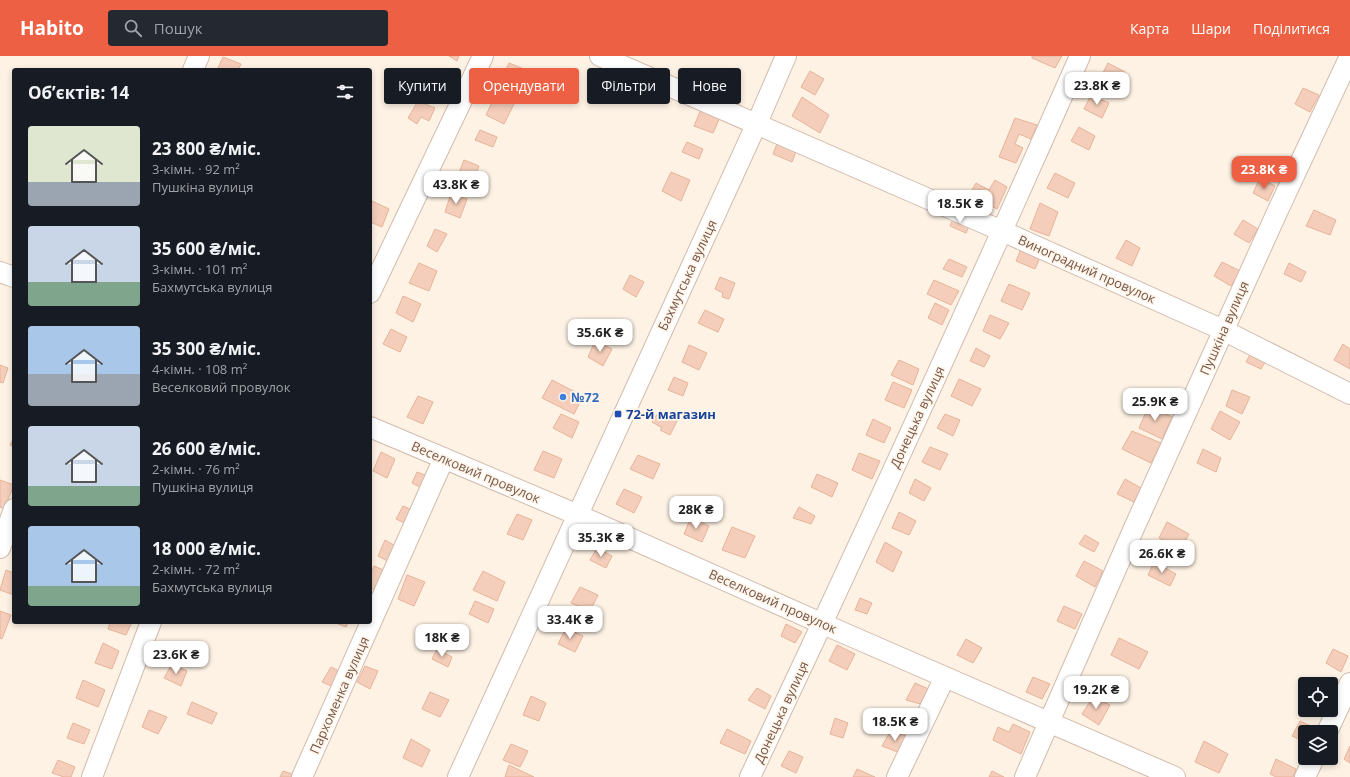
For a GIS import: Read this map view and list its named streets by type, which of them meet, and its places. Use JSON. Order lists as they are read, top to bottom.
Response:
{
  "streets": {
    "street": [
      "Виноградний провулок",
      "Бахмутська вулиця",
      "Пушкіна вулиця",
      "Донецька вулиця",
      "Веселковий провулок",
      "Пархоменка вулиця"
    ]
  },
  "crossings": [
    ["Виноградний провулок", "Бахмутська вулиця"],
    ["Виноградний провулок", "Пушкіна вулиця"],
    ["Виноградний провулок", "Донецька вулиця"],
    ["Бахмутська вулиця", "Веселковий провулок"],
    ["Пушкіна вулиця", "Веселковий провулок"],
    ["Донецька вулиця", "Веселковий провулок"],
    ["Веселковий провулок", "Пархоменка вулиця"]
  ],
  "places": {
    "other": ["№72"],
    "transit": ["72-й магазин"]
  },
  "page": {
    "header": "Habito",
    "search": "Пошук",
    "nav": ["Карта", "Шари", "Поділитися"],
    "chip": [
      "Купити",
      "Орендувати",
      "Фільтри",
      "Нове"
    ],
    "heading": "Об’єктів: 14",
    "price": [
      "23.8K ₴",
      "23.8K ₴",
      "43.8K ₴",
      "18.5K ₴",
      "35.6K ₴",
      "25.9K ₴",
      "28K ₴",
      "35.3K ₴",
      "26.6K ₴",
      "33.4K ₴",
      "18K ₴",
      "23.6K ₴",
      "19.2K ₴",
      "18.5K ₴"
    ],
    "list": [
      {
        "name": "23 800 ₴/міс.",
        "note": "3-кімн. · 92 m² · Пушкіна вулиця"
      },
      {
        "name": "35 600 ₴/міс.",
        "note": "3-кімн. · 101 m² · Бахмутська вулиця"
      },
      {
        "name": "35 300 ₴/міс.",
        "note": "4-кімн. · 108 m² · Веселковий провулок"
      },
      {
        "name": "26 600 ₴/міс.",
        "note": "2-кімн. · 76 m² · Пушкіна вулиця"
      },
      {
        "name": "18 000 ₴/міс.",
        "note": "2-кімн. · 72 m² · Бахмутська вулиця"
      }
    ]
  }
}
